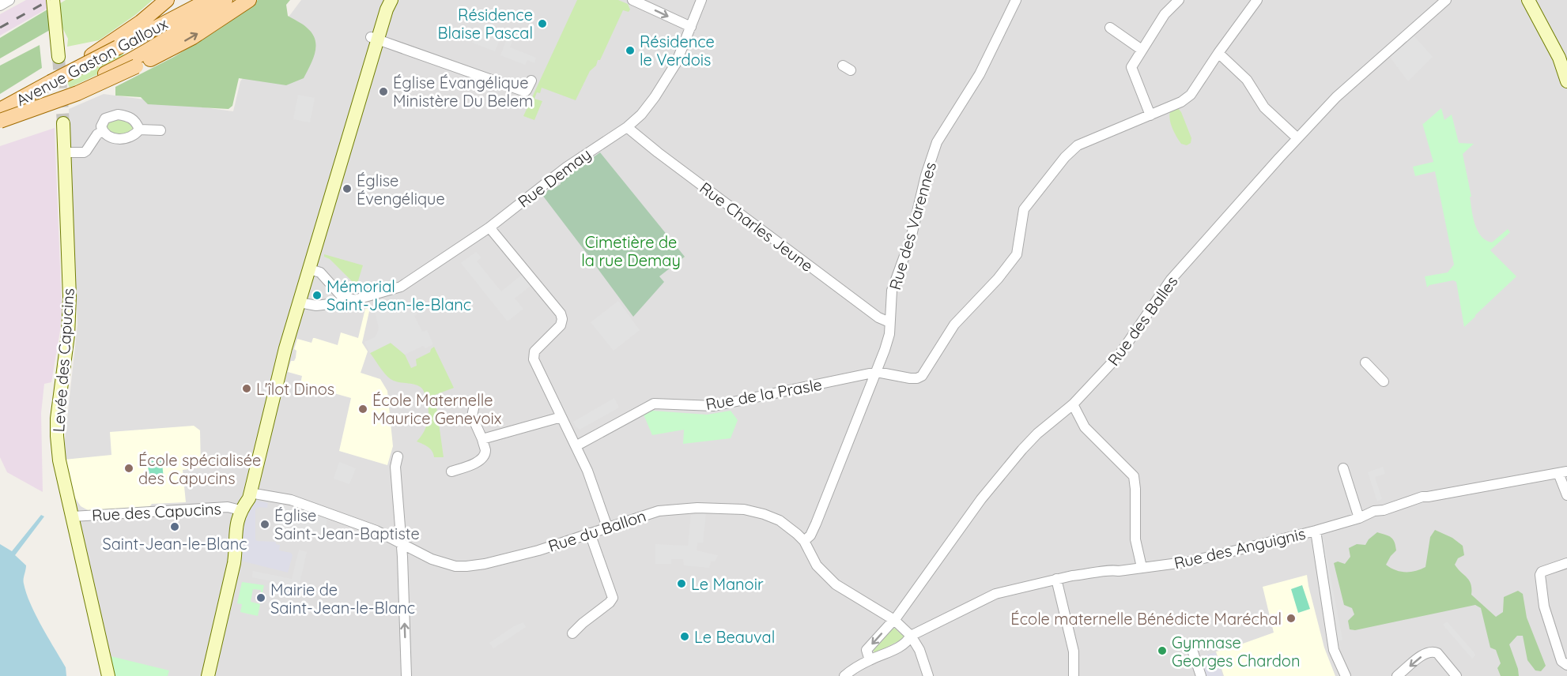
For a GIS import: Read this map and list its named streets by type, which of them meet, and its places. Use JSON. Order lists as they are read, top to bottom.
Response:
{
  "streets": {
    "main road": ["Avenue Gaston Galloux"],
    "street": [
      "Rue Demay",
      "Rue des Varennes",
      "Rue Charles Jeune",
      "Rue des Balles",
      "Levée des Capucins",
      "Rue de la Prasle",
      "Rue des Capucins",
      "Rue du Ballon",
      "Rue des Anguignis"
    ]
  },
  "crossings": [
    ["Rue Demay", "Rue Charles Jeune"],
    ["Rue des Varennes", "Rue Charles Jeune"],
    ["Rue des Varennes", "Rue de la Prasle"],
    ["Rue des Varennes", "Rue du Ballon"],
    ["Rue des Balles", "Rue du Ballon"],
    ["Rue des Balles", "Rue des Anguignis"],
    ["Levée des Capucins", "Rue des Capucins"],
    ["Rue du Ballon", "Rue des Anguignis"]
  ],
  "parks": ["Cimetière de la rue Demay"],
  "places": [
    "Résidence Blaise Pascal",
    "Résidence le Verdois",
    "Église Évangélique Ministère Du Belem",
    "Église Évengélique",
    "Mémorial Saint-Jean-le-Blanc",
    "L'îlot Dinos",
    "École Maternelle Maurice Genevoix",
    "École spécialisée des Capucins",
    "Église Saint-Jean-Baptiste",
    "Saint-Jean-le-Blanc",
    "Le Manoir",
    "Mairie de Saint-Jean-le-Blanc",
    "École maternelle Bénédicte Maréchal",
    "Le Beauval",
    "Gymnase Georges Chardon"
  ]
}
